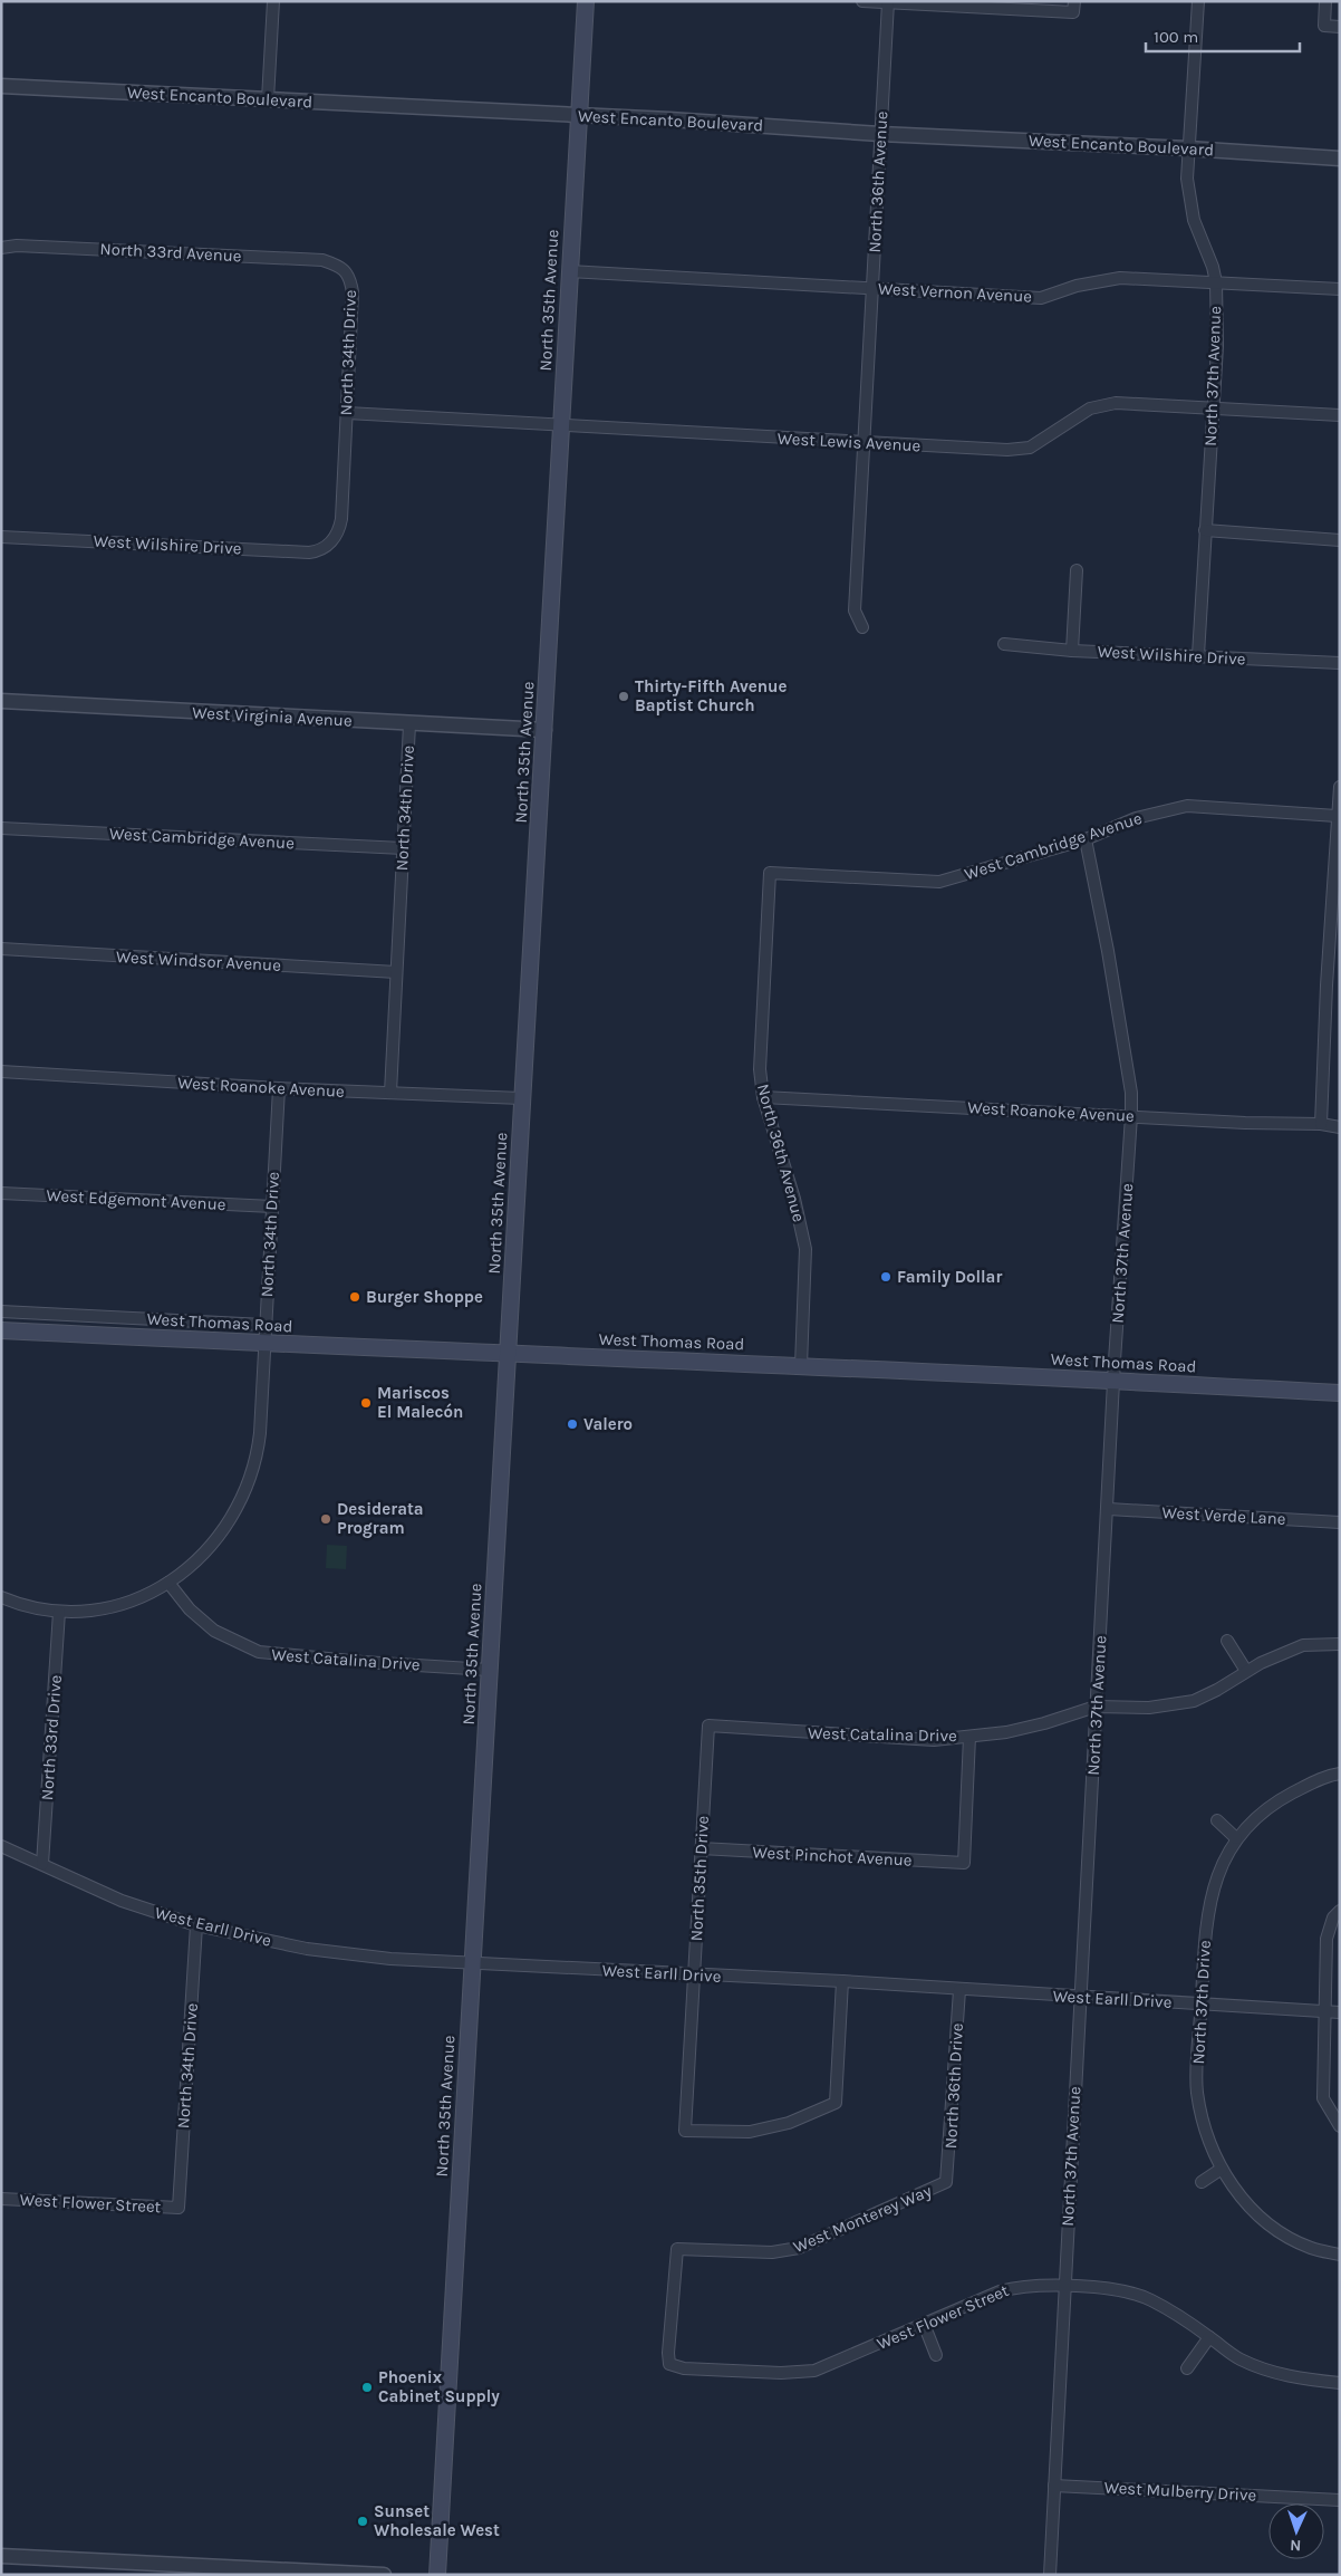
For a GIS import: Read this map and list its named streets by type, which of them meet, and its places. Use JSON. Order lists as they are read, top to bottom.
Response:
{
  "streets": {
    "main road": ["North 35th Avenue", "West Thomas Road"],
    "street": [
      "West Encanto Boulevard",
      "North 36th Avenue",
      "North 33rd Avenue",
      "West Vernon Avenue",
      "North 34th Drive",
      "North 37th Avenue",
      "West Lewis Avenue",
      "West Wilshire Drive",
      "West Virginia Avenue",
      "West Cambridge Avenue",
      "West Windsor Avenue",
      "West Roanoke Avenue",
      "West Edgemont Avenue",
      "West Verde Lane",
      "West Catalina Drive",
      "North 33rd Drive",
      "West Pinchot Avenue",
      "North 35th Drive",
      "West Earll Drive",
      "North 37th Drive",
      "North 36th Drive",
      "West Flower Street",
      "West Monterey Way",
      "West Mulberry Drive"
    ]
  },
  "crossings": [
    ["West Encanto Boulevard", "North 36th Avenue"],
    ["West Encanto Boulevard", "North 35th Avenue"],
    ["West Encanto Boulevard", "North 37th Avenue"],
    ["North 36th Avenue", "West Vernon Avenue"],
    ["North 36th Avenue", "West Lewis Avenue"],
    ["North 36th Avenue", "West Cambridge Avenue"],
    ["North 36th Avenue", "West Roanoke Avenue"],
    ["North 36th Avenue", "West Thomas Road"],
    ["North 33rd Avenue", "North 34th Drive"],
    ["West Vernon Avenue", "North 35th Avenue"],
    ["West Vernon Avenue", "North 37th Avenue"],
    ["North 35th Avenue", "West Lewis Avenue"],
    ["North 35th Avenue", "West Virginia Avenue"],
    ["North 35th Avenue", "West Roanoke Avenue"],
    ["North 35th Avenue", "West Thomas Road"],
    ["North 35th Avenue", "West Catalina Drive"],
    ["North 35th Avenue", "West Earll Drive"],
    ["North 34th Drive", "West Lewis Avenue"],
    ["North 34th Drive", "West Wilshire Drive"],
    ["North 34th Drive", "West Virginia Avenue"],
    ["North 34th Drive", "West Cambridge Avenue"],
    ["North 34th Drive", "West Windsor Avenue"],
    ["North 34th Drive", "West Roanoke Avenue"],
    ["North 34th Drive", "West Edgemont Avenue"],
    ["North 34th Drive", "West Thomas Road"],
    ["North 34th Drive", "West Catalina Drive"],
    ["North 34th Drive", "West Earll Drive"],
    ["North 34th Drive", "West Flower Street"],
    ["North 37th Avenue", "West Lewis Avenue"],
    ["North 37th Avenue", "West Wilshire Drive"],
    ["North 37th Avenue", "West Cambridge Avenue"],
    ["North 37th Avenue", "West Roanoke Avenue"],
    ["North 37th Avenue", "West Thomas Road"],
    ["North 37th Avenue", "West Verde Lane"],
    ["North 37th Avenue", "West Catalina Drive"],
    ["North 37th Avenue", "West Earll Drive"],
    ["North 37th Avenue", "West Flower Street"],
    ["North 37th Avenue", "West Mulberry Drive"],
    ["West Catalina Drive", "West Pinchot Avenue"],
    ["West Catalina Drive", "North 35th Drive"],
    ["North 33rd Drive", "West Earll Drive"],
    ["West Pinchot Avenue", "North 35th Drive"],
    ["North 35th Drive", "West Earll Drive"],
    ["West Earll Drive", "North 37th Drive"],
    ["West Earll Drive", "North 36th Drive"],
    ["North 36th Drive", "West Monterey Way"],
    ["West Flower Street", "West Monterey Way"]
  ],
  "places": [
    "Thirty-Fifth Avenue Baptist Church",
    "Family Dollar",
    "Burger Shoppe",
    "Mariscos El Malecón",
    "Valero",
    "Desiderata Program",
    "Phoenix Cabinet Supply",
    "Sunset Wholesale West"
  ],
  "scale_bar": "100 m",
  "north": "bottom"
}
